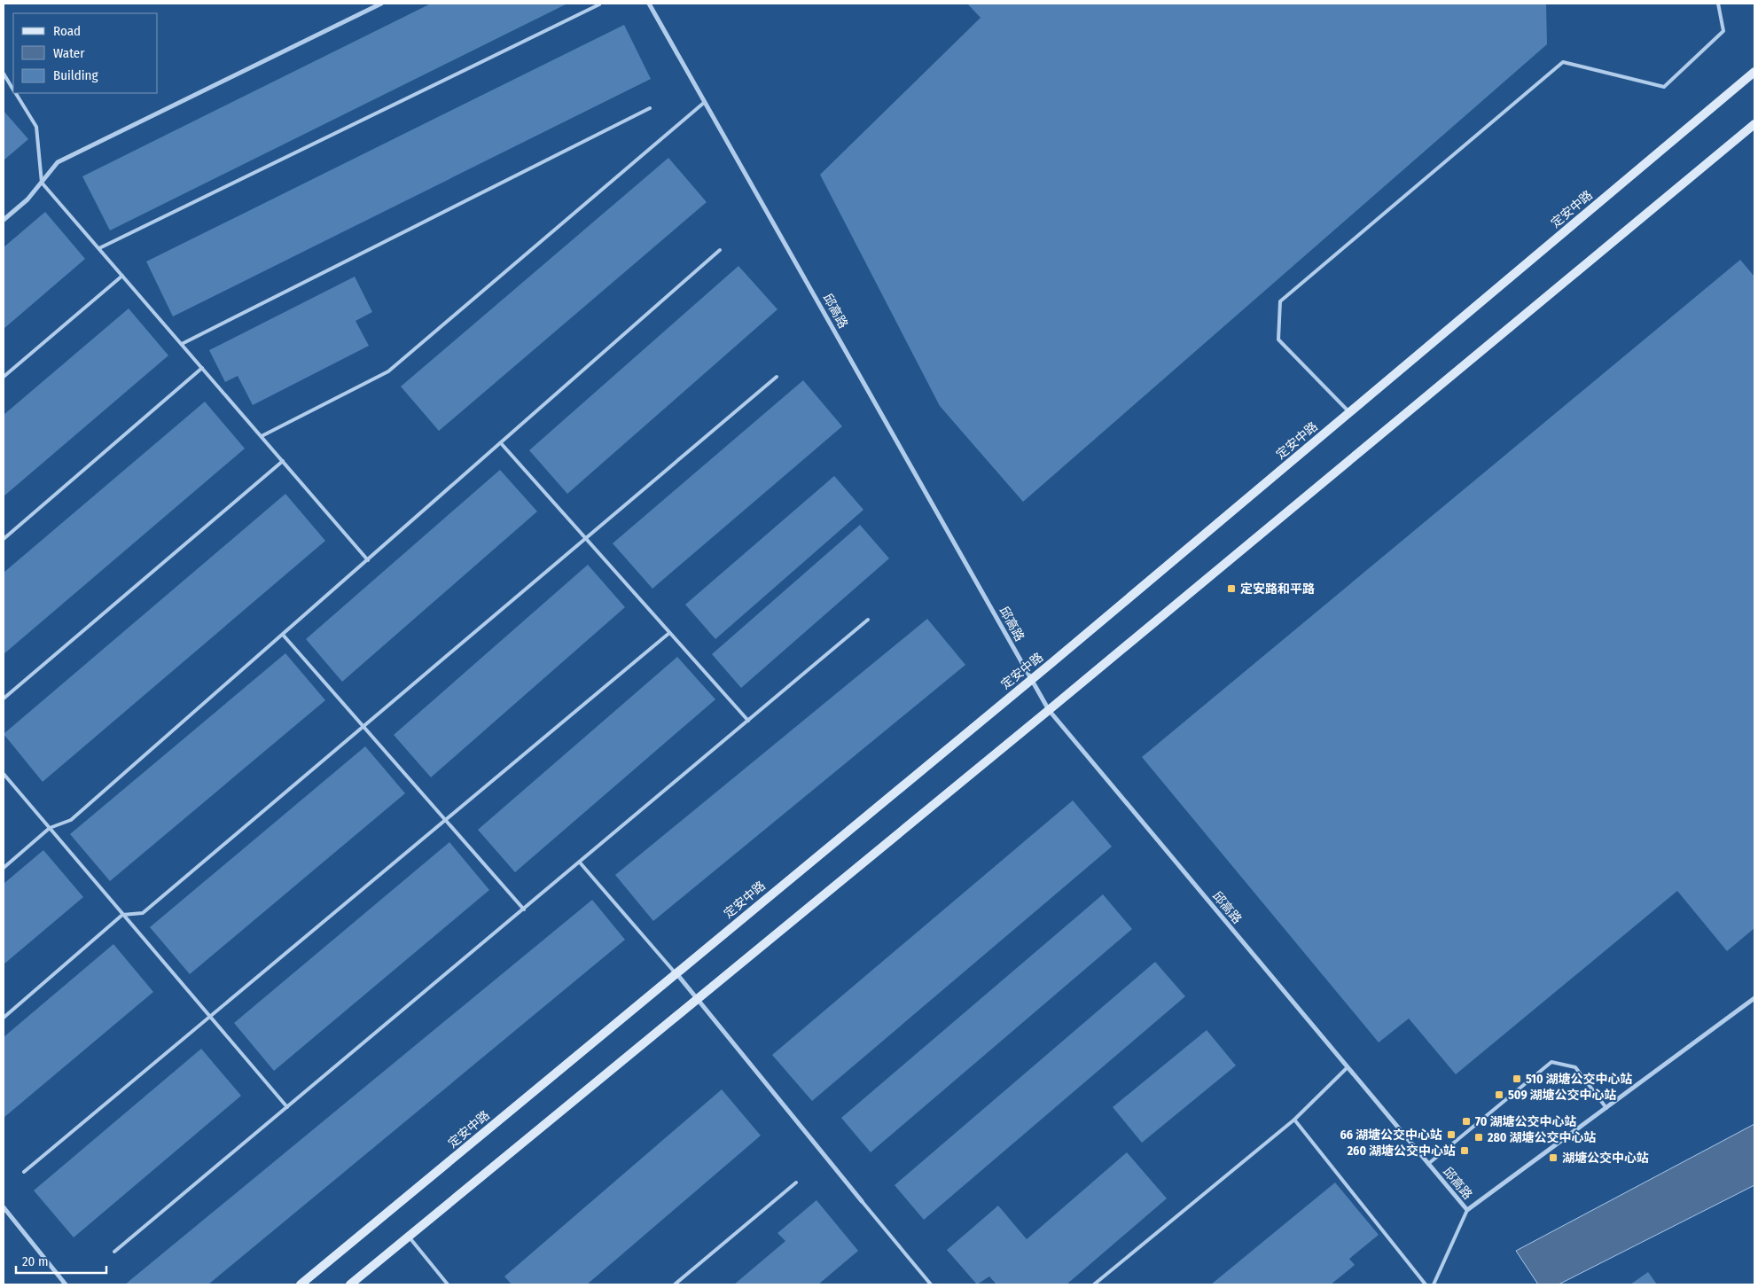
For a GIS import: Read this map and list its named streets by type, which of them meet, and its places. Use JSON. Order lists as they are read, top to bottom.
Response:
{
  "streets": {
    "main road": ["定安中路"],
    "street": ["邱高路"]
  },
  "crossings": [
    ["定安中路", "邱高路"]
  ],
  "places": {
    "transit": [
      "定安路和平路",
      "510 湖塘公交中心站",
      "509 湖塘公交中心站",
      "70 湖塘公交中心站",
      "66 湖塘公交中心站",
      "280 湖塘公交中心站",
      "260 湖塘公交中心站",
      "湖塘公交中心站"
    ]
  },
  "legend": ["Road", "Water", "Building"],
  "scale_bar": "20 m"
}
